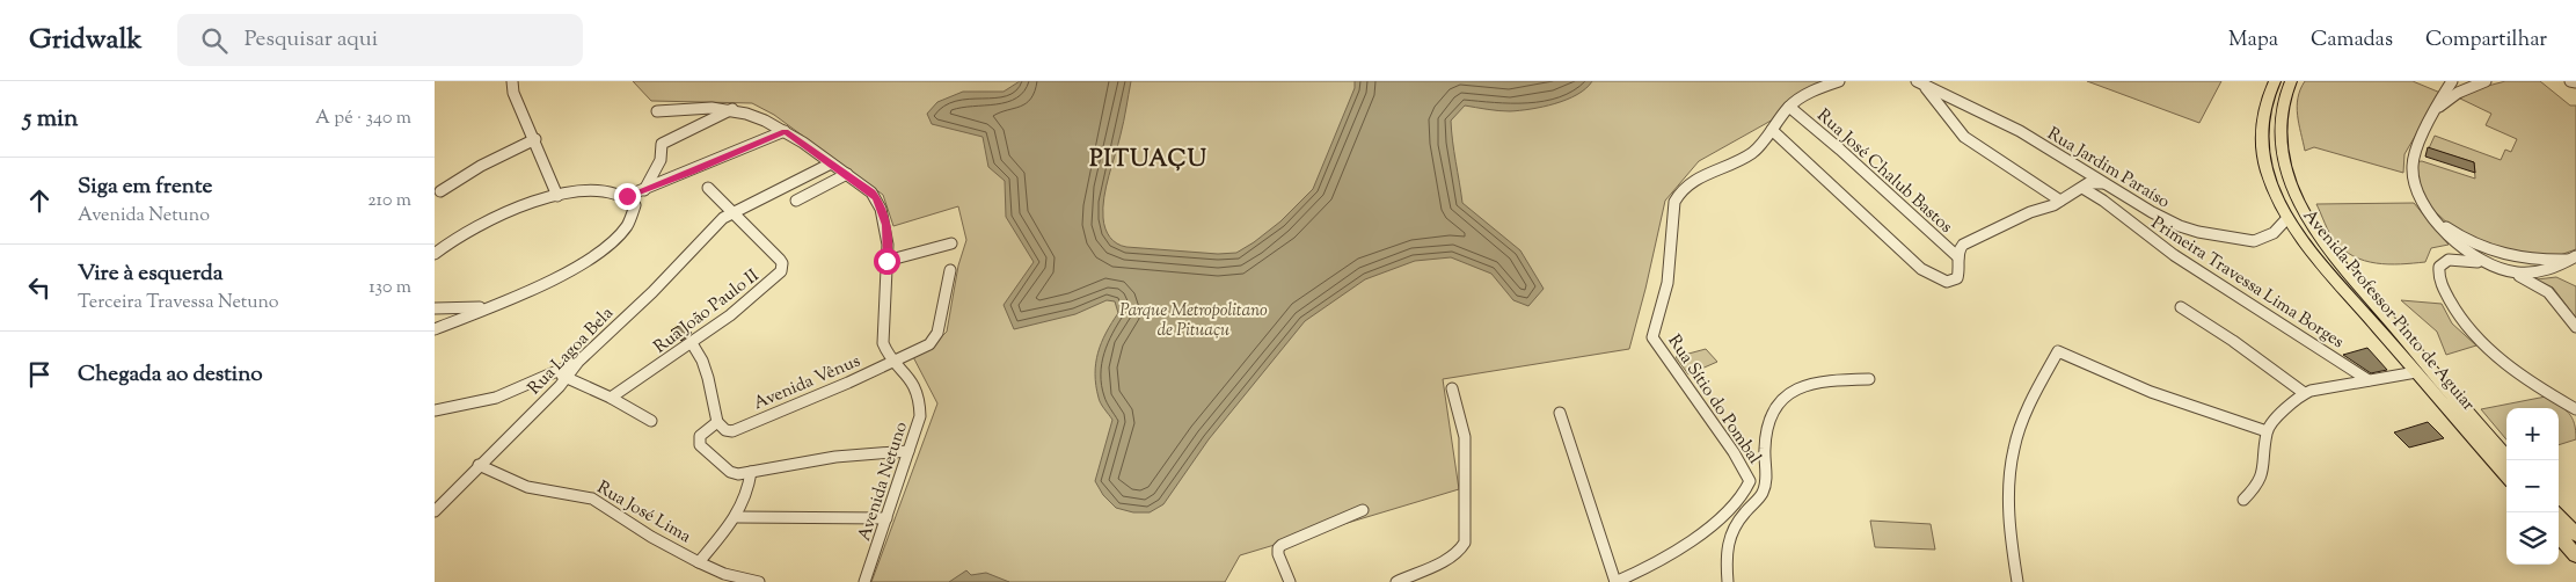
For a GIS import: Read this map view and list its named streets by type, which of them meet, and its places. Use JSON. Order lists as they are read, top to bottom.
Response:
{
  "streets": {
    "main road": ["Avenida Professor Pinto de Aguiar"],
    "street": [
      "Rua Jardim Paraíso",
      "Rua José Chalub Bastos",
      "Primeira Travessa Lima Borges",
      "Rua João Paulo II",
      "Rua Lagoa Bela",
      "Avenida Vênus",
      "Rua Sítio do Pombal",
      "Avenida Netuno",
      "Rua José Lima"
    ]
  },
  "crossings": [
    ["Rua Jardim Paraíso", "Avenida Professor Pinto de Aguiar"],
    ["Rua José Chalub Bastos", "Rua Sítio do Pombal"],
    ["Rua João Paulo II", "Rua Lagoa Bela"],
    ["Rua Lagoa Bela", "Avenida Netuno"],
    ["Rua Lagoa Bela", "Rua José Lima"],
    ["Avenida Vênus", "Avenida Netuno"]
  ],
  "districts": ["PITUAÇU"],
  "parks": ["Parque Metropolitano de Pituaçu"],
  "page": {
    "header": "Gridwalk",
    "search": "Pesquisar aqui",
    "nav": ["Mapa", "Camadas", "Compartilhar"],
    "heading": ["5 min", "A pé · 340 m"],
    "list": [
      ["Siga em frente", "Avenida Netuno", "210 m"],
      ["Vire à esquerda", "Terceira Travessa Netuno", "130 m"],
      "Chegada ao destino"
    ],
    "map_buttons": ["+", "−"]
  }
}
